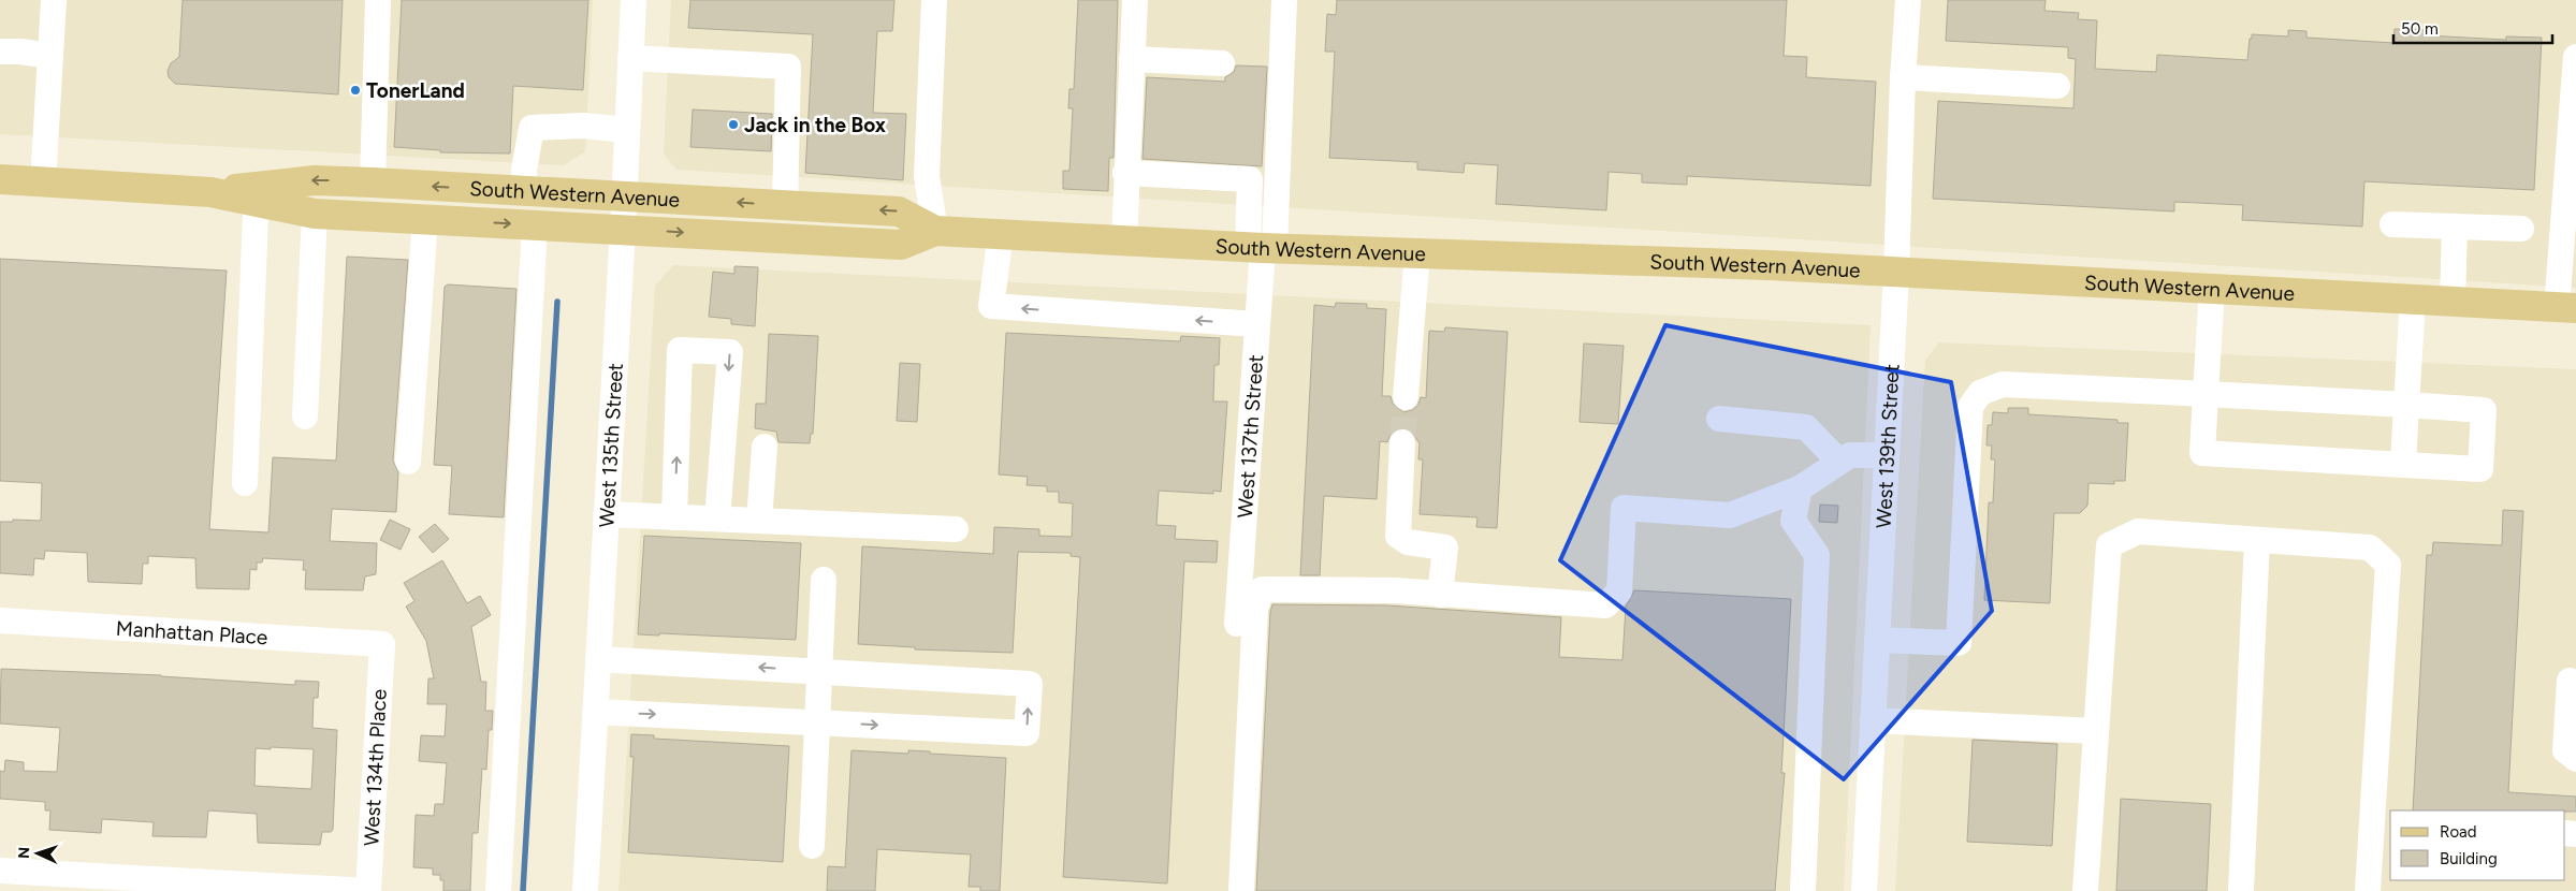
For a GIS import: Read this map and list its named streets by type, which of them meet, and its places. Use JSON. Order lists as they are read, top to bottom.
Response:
{
  "streets": {
    "main road": ["South Western Avenue"],
    "street": [
      "West 137th Street",
      "West 135th Street",
      "West 139th Street",
      "Manhattan Place",
      "West 134th Place"
    ]
  },
  "crossings": [
    ["South Western Avenue", "West 137th Street"],
    ["South Western Avenue", "West 135th Street"],
    ["South Western Avenue", "West 139th Street"],
    ["Manhattan Place", "West 134th Place"]
  ],
  "places": ["TonerLand", "Jack in the Box"],
  "legend": ["Road", "Building"],
  "scale_bar": "50 m",
  "north": "left"
}
